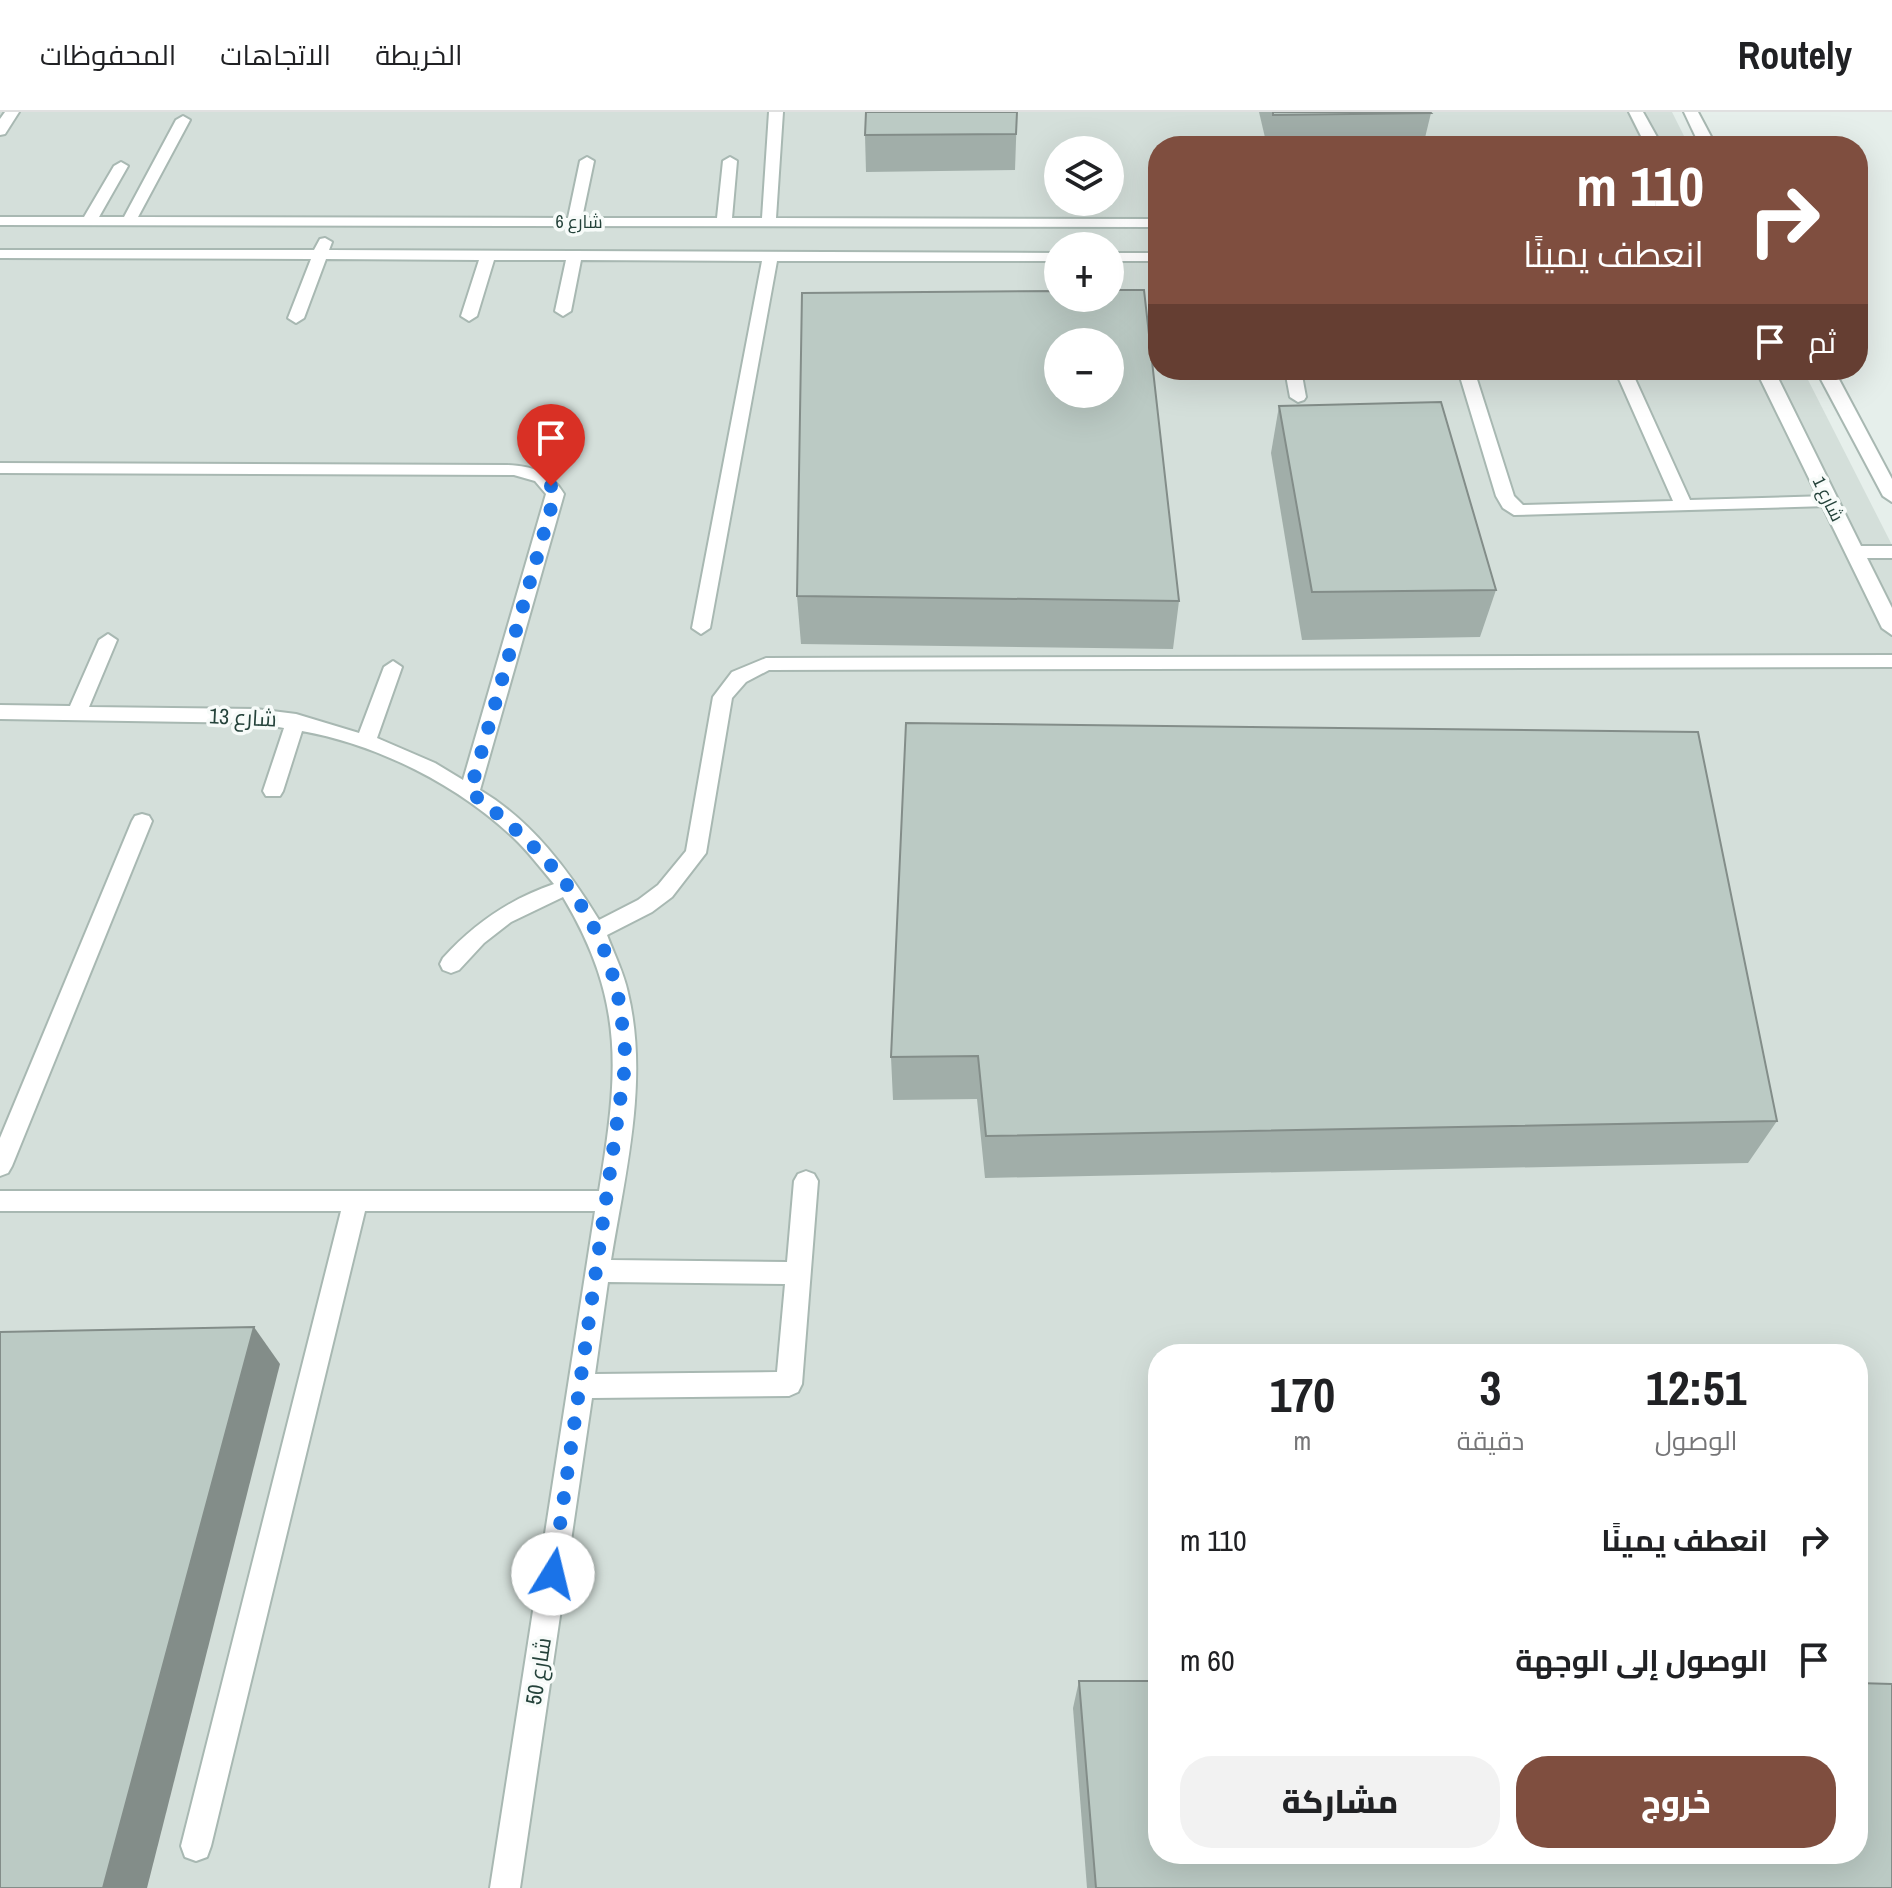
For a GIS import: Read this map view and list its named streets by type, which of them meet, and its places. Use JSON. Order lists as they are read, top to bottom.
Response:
{
  "streets": {
    "street": ["شارع 1"],
    "lane": ["شارع 6", "شارع 13", "شارع 50"]
  },
  "crossings": [
    ["شارع 13", "شارع 50"]
  ],
  "page": {
    "header": "Routely",
    "nav": ["الخريطة", "الاتجاهات", "المحفوظات"],
    "map_buttons": ["+", "−"],
    "turn": ["110 m", "انعطف يمينًا"],
    "then": "ثم",
    "eta": [
      "12:51",
      "الوصول",
      "3",
      "دقيقة",
      "170",
      "m"
    ],
    "list": [
      {
        "name": "انعطف يمينًا",
        "value": "110 m"
      },
      {
        "name": "الوصول إلى الوجهة",
        "value": "60 m"
      }
    ],
    "buttons": ["خروج", "مشاركة"]
  }
}
